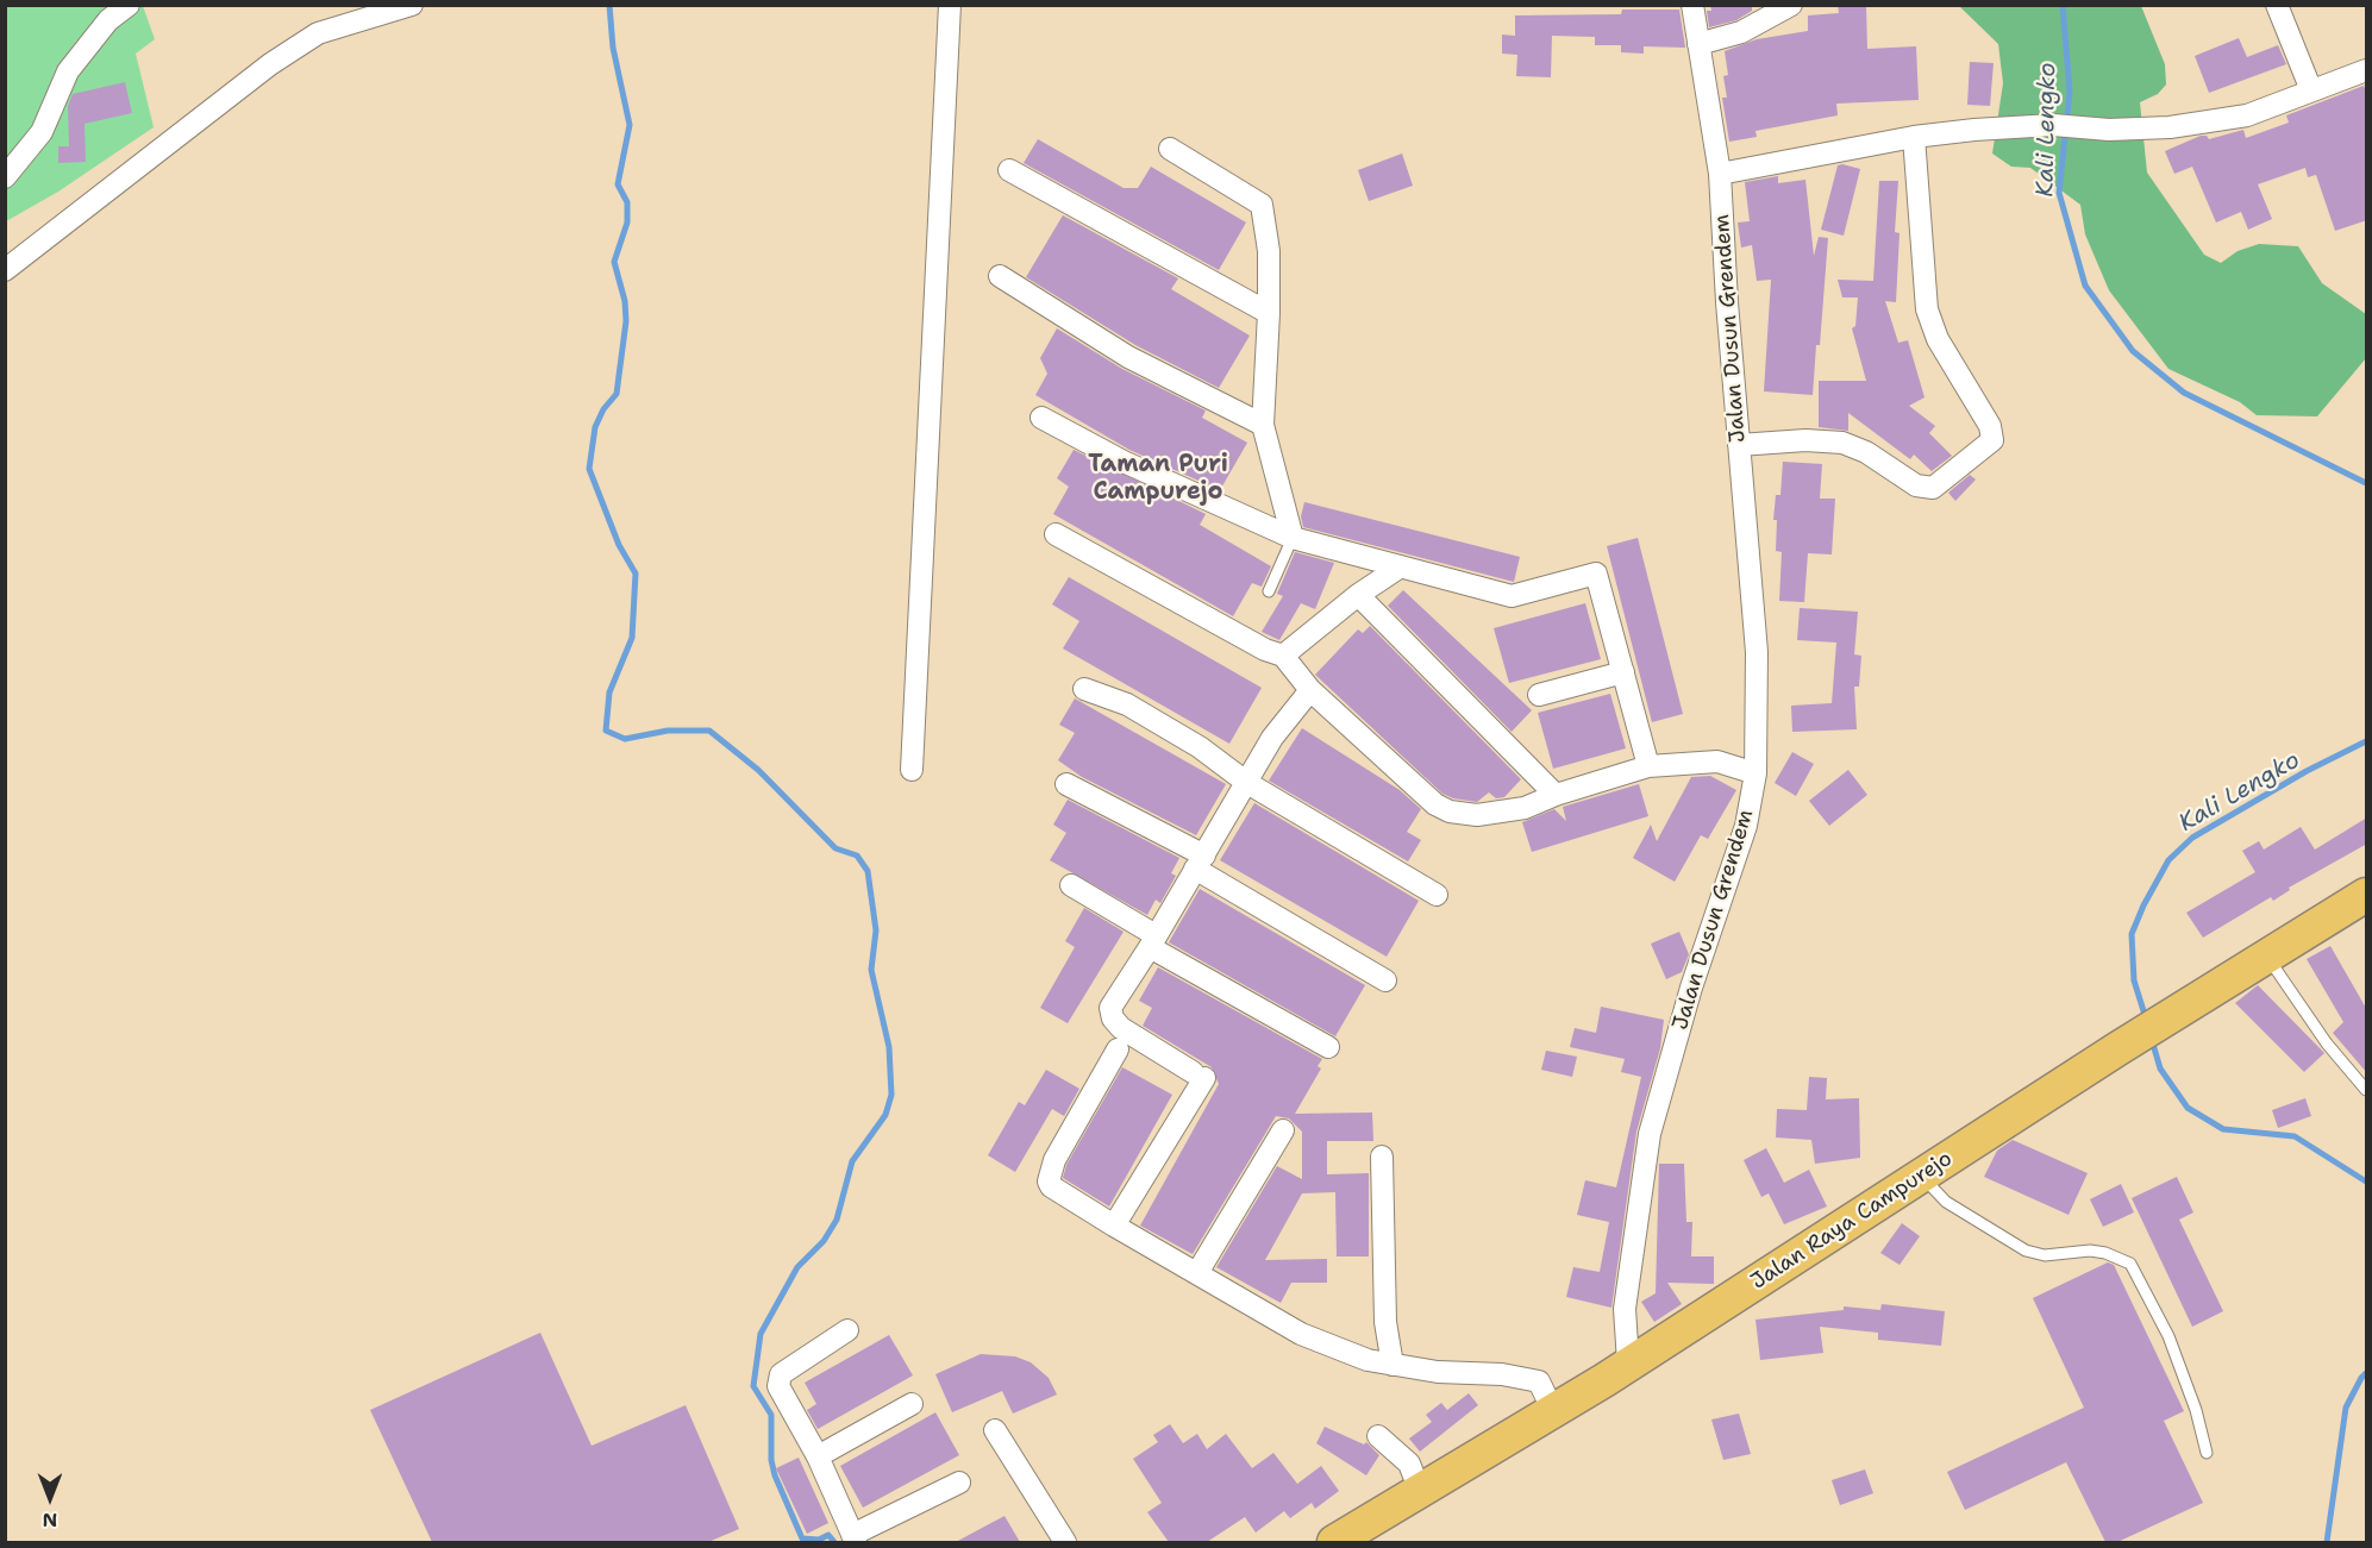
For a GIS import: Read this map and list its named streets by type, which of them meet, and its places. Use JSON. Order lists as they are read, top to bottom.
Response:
{
  "streets": {
    "main road": ["Jalan Raya Campurejo"],
    "street": ["Jalan Dusun Grendem"]
  },
  "crossings": [
    ["Jalan Dusun Grendem", "Jalan Raya Campurejo"]
  ],
  "districts": ["Taman Puri Campurejo"],
  "water": ["Kali Lengko"],
  "north": "bottom"
}
